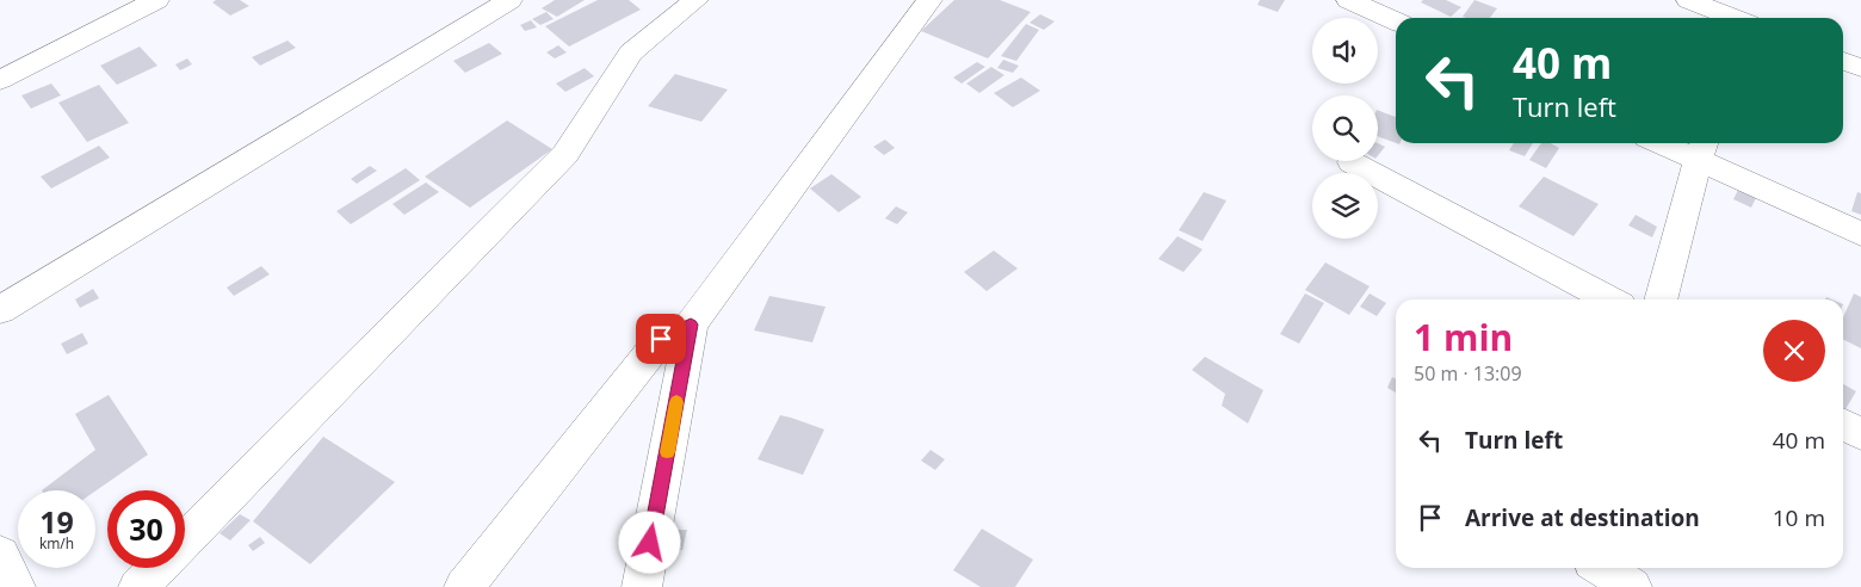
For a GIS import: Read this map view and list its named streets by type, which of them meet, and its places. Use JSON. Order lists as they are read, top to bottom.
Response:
{
  "page": {
    "turn": ["40 m", "Turn left"],
    "heading": ["1 min", "50 m · 13:09"],
    "list": [
      {
        "name": "Turn left",
        "value": "40 m"
      },
      {
        "name": "Arrive at destination",
        "value": "10 m"
      }
    ],
    "speed": "19 km/h",
    "limit": "30"
  }
}
